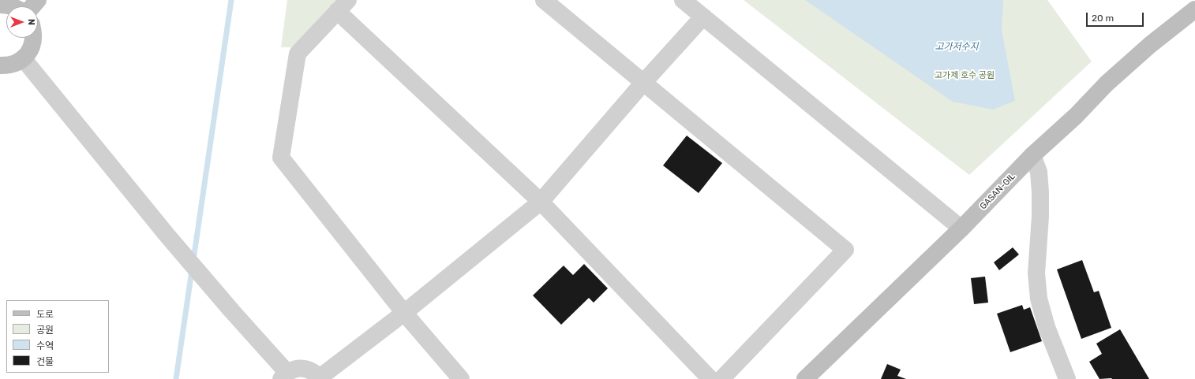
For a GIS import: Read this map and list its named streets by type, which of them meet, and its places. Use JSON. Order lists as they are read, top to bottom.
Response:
{
  "streets": {
    "street": ["GASAN-GIL"]
  },
  "water": ["고가저수지"],
  "parks": ["고가제 호수 공원"],
  "legend": [
    "도로",
    "공원",
    "수역",
    "건물"
  ],
  "scale_bar": "20 m",
  "north": "right"
}
